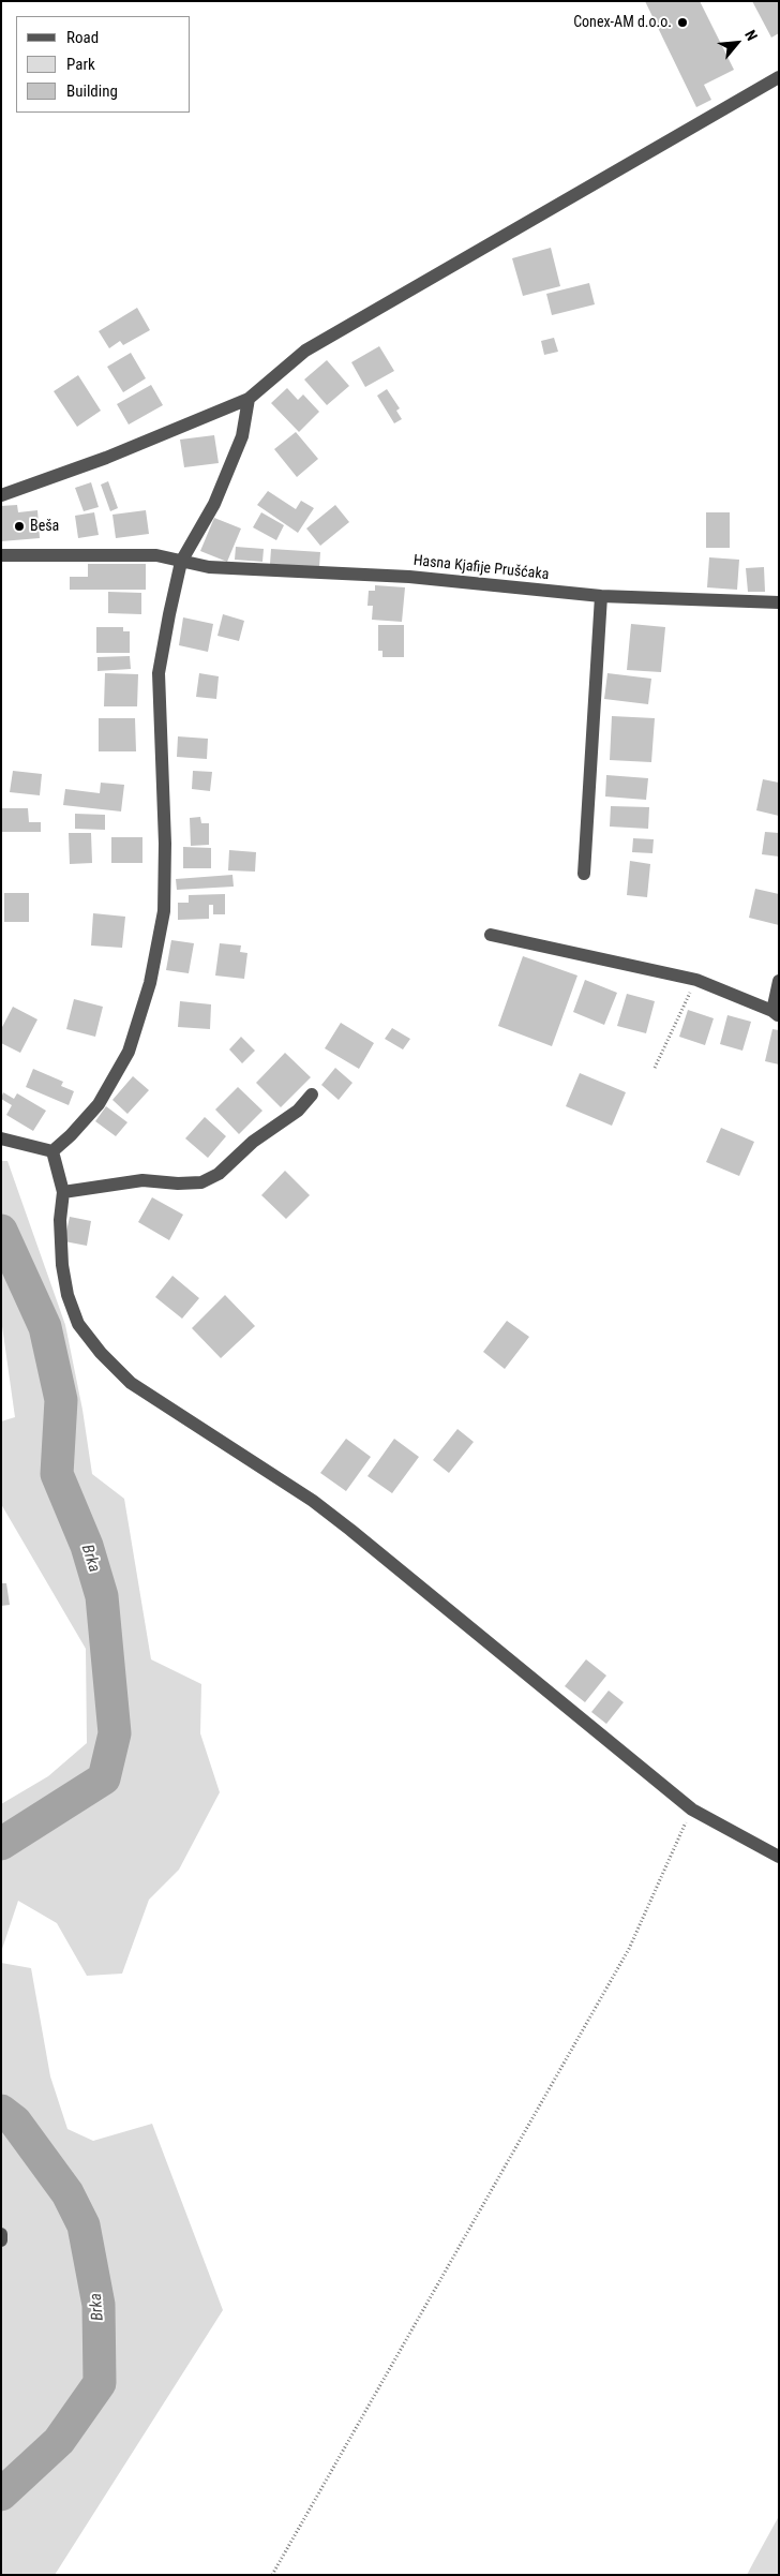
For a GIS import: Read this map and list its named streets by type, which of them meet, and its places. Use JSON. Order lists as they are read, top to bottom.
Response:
{
  "streets": {
    "street": ["Hasna Kjafije Prušćaka"]
  },
  "water": ["Brka"],
  "places": ["Conex-AM d.o.o.", "Beša"],
  "legend": ["Road", "Park", "Building"],
  "north": "top right"
}
